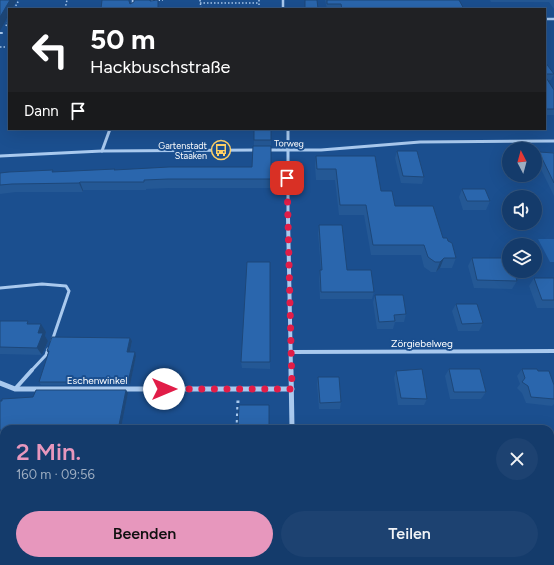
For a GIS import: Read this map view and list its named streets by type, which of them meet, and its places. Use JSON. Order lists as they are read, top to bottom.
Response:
{
  "streets": {
    "street": ["Torweg", "Zörgiebelweg", "Eschenwinkel"]
  },
  "places": {
    "bus stop": ["Gartenstadt Staaken"]
  },
  "north": "top",
  "page": {
    "turn": ["50 m", "Hackbuschstraße"],
    "then": "Dann",
    "heading": ["2 Min.", "160 m · 09:56"],
    "buttons": ["Beenden", "Teilen"]
  }
}
